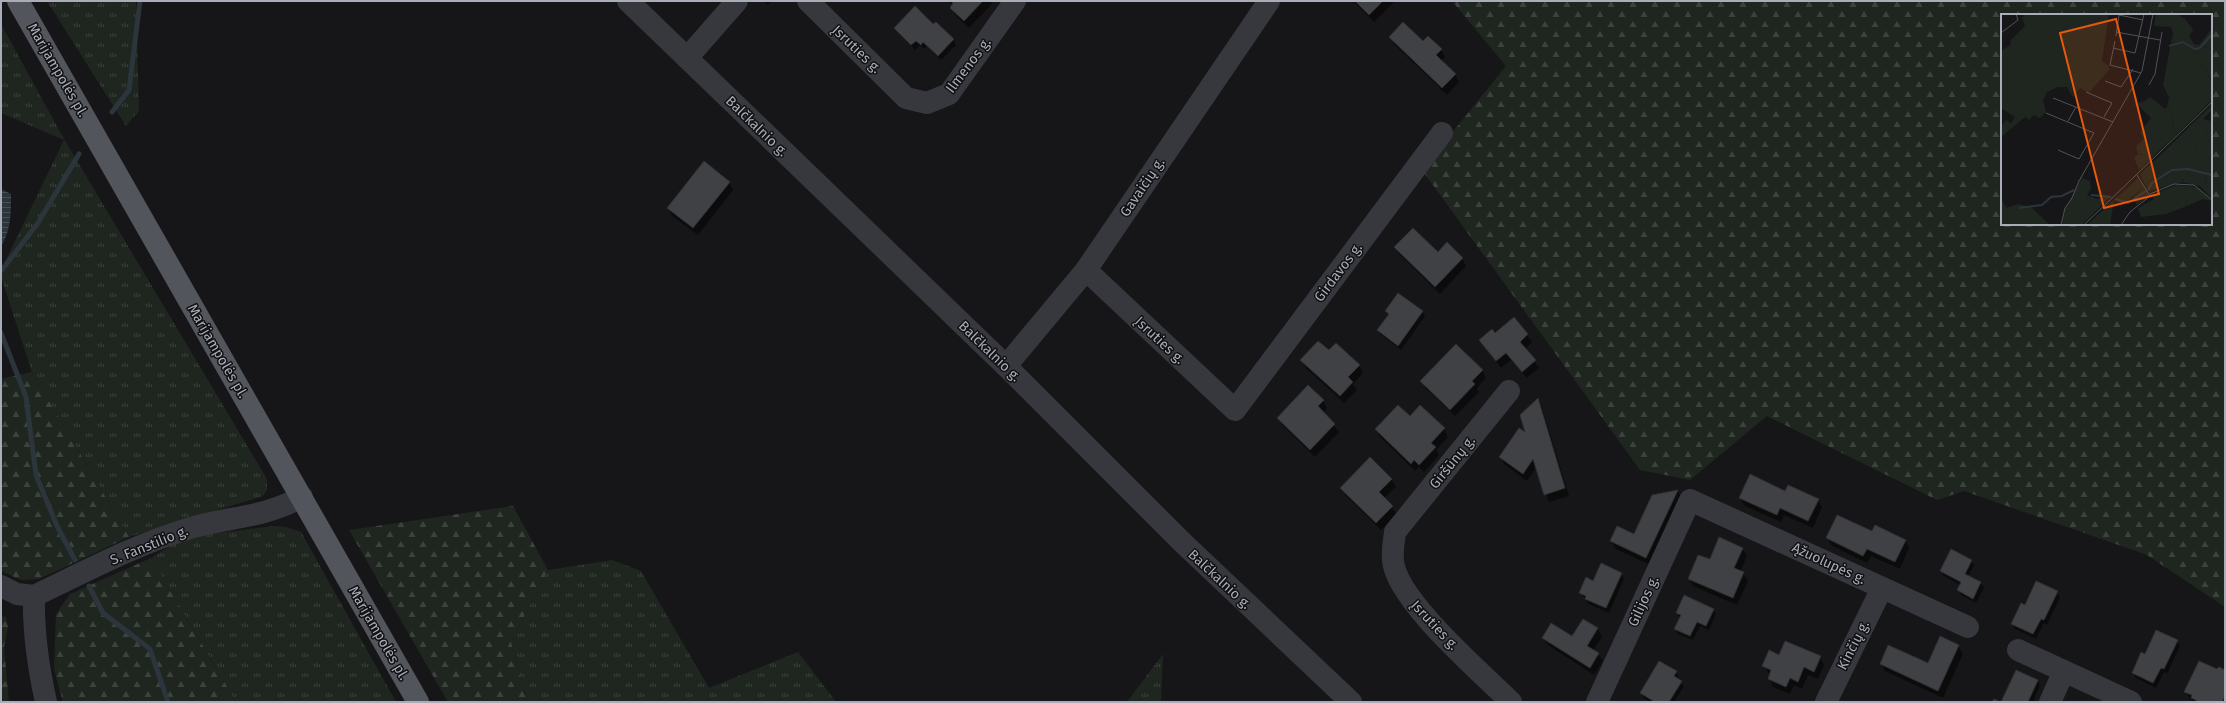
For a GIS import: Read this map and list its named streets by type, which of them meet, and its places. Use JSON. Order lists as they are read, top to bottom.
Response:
{
  "streets": {
    "main road": ["Marijampolės pl."],
    "street": [
      "Įsruties g.",
      "Ilmenos g.",
      "Balčkalnio g.",
      "Gavaičių g.",
      "Girdavos g.",
      "Giršūnų g.",
      "S. Fanstilio g.",
      "Ąžuolupės g.",
      "Gilijos g.",
      "Kinčių g."
    ]
  },
  "crossings": [
    ["Įsruties g.", "Ilmenos g."],
    ["Įsruties g.", "Gavaičių g."],
    ["Įsruties g.", "Girdavos g."],
    ["Įsruties g.", "Giršūnų g."],
    ["Marijampolės pl.", "S. Fanstilio g."],
    ["Balčkalnio g.", "Gavaičių g."],
    ["Ąžuolupės g.", "Gilijos g."],
    ["Ąžuolupės g.", "Kinčių g."]
  ]
}
